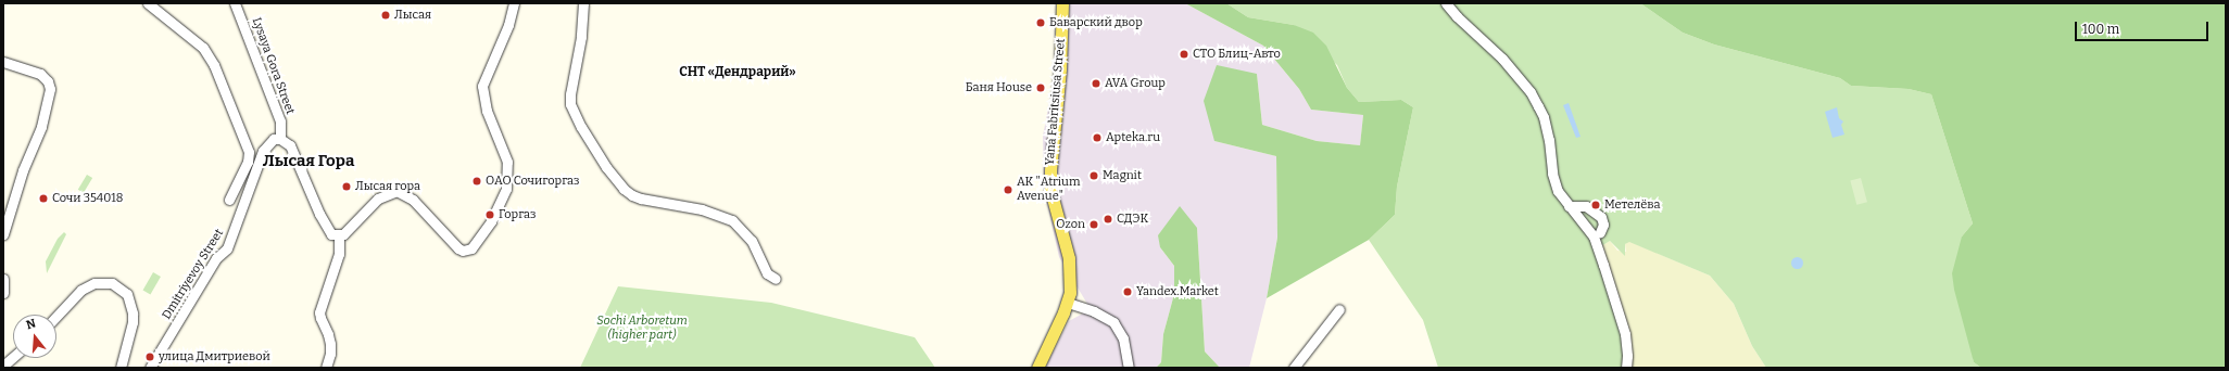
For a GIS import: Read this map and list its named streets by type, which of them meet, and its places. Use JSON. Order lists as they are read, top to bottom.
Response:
{
  "streets": {
    "main road": ["Yana Fabritsiusa Street"],
    "street": ["Lysaya Gora Street", "Dmitriyevoy Street"]
  },
  "crossings": [
    ["Lysaya Gora Street", "Dmitriyevoy Street"]
  ],
  "districts": ["СНТ «Дендрарий»", "Лысая Гора"],
  "parks": ["Sochi Arboretum (higher part)"],
  "places": [
    "Лысая",
    "Баварский двор",
    "СТО Блиц-Авто",
    "AVA Group",
    "Баня House",
    "Apteka.ru",
    "Magnit",
    "ОАО Сочигоргаз",
    "Лысая гора",
    "АК \"Atrium Avenue\"",
    "Сочи 354018",
    "Метелёва",
    "Горгаз",
    "СДЭК",
    "Ozon",
    "Yandex.Market",
    "улица Дмитриевой"
  ],
  "scale_bar": "100 m",
  "north": "top"
}
